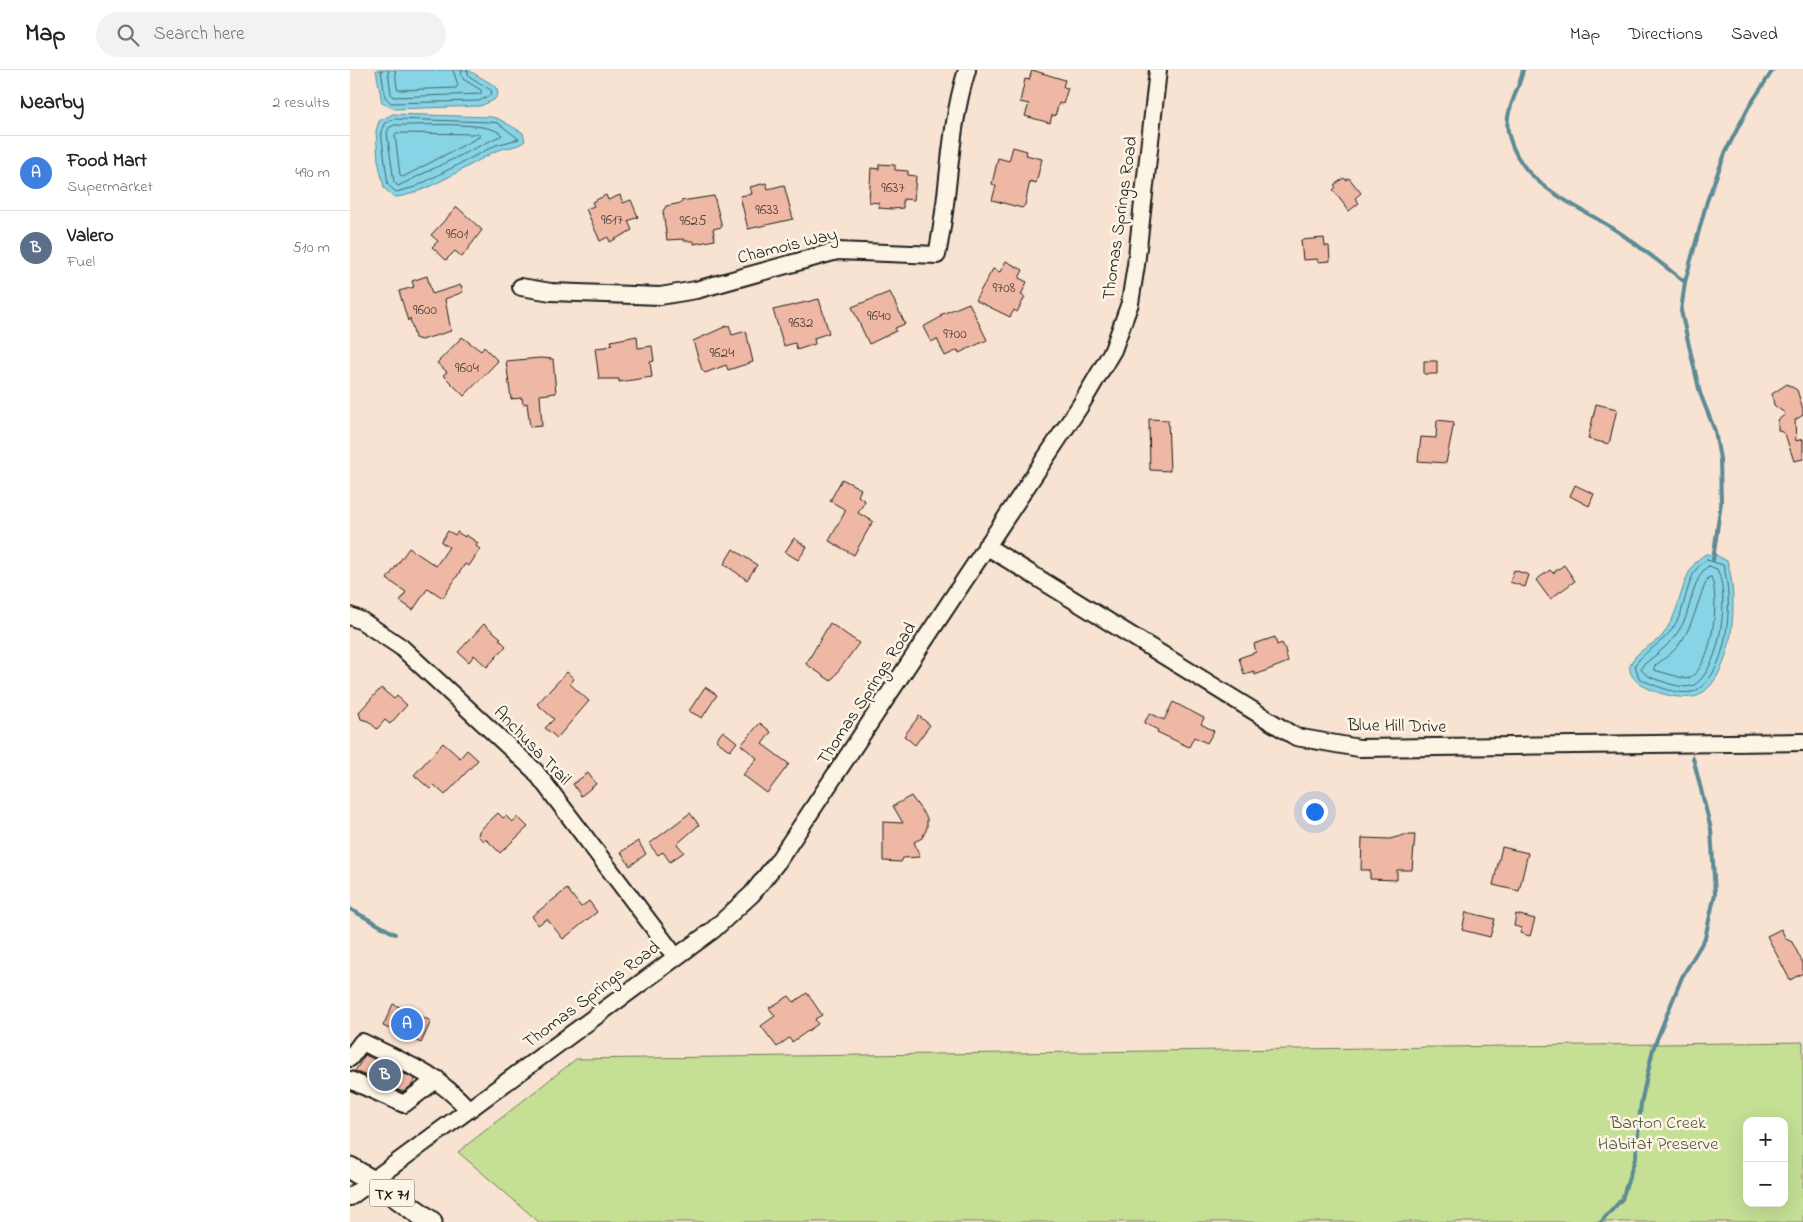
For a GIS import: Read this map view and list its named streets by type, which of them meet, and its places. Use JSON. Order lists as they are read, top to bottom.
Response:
{
  "streets": {
    "main road": ["TX 71"],
    "street": [
      "Thomas Springs Road",
      "Chamois Way",
      "Blue Hill Drive",
      "Anchusa Trail"
    ]
  },
  "crossings": [
    ["Thomas Springs Road", "Blue Hill Drive"],
    ["Thomas Springs Road", "Anchusa Trail"],
    ["Thomas Springs Road", "TX 71"]
  ],
  "parks": ["Barton Creek Habitat Preserve"],
  "house_numbers": [
    "9637",
    "9633",
    "9617",
    "9625",
    "9601",
    "9708",
    "9600",
    "9640",
    "9632",
    "9700",
    "9624",
    "9604"
  ],
  "page": {
    "header": "Map",
    "search": "Search here",
    "nav": ["Map", "Directions", "Saved"],
    "heading": ["Nearby", "2 results"],
    "list": [
      {
        "mark": "A",
        "name": "Food Mart",
        "note": "Supermarket",
        "value": "490 m"
      },
      {
        "mark": "B",
        "name": "Valero",
        "note": "Fuel",
        "value": "510 m"
      }
    ],
    "pins": ["A", "B"],
    "map_buttons": ["+", "−"]
  }
}
